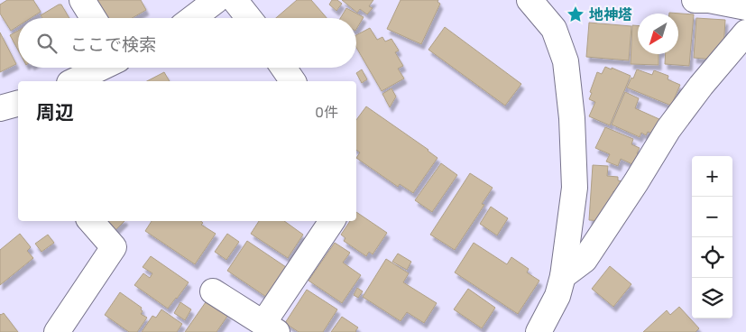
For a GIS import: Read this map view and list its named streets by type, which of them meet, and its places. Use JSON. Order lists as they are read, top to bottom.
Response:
{
  "places": {
    "place": ["地神塔"]
  },
  "north": "bottom left",
  "page": {
    "search": "ここで検索",
    "heading": ["周辺", "0件"],
    "map_buttons": ["+", "−"]
  }
}
